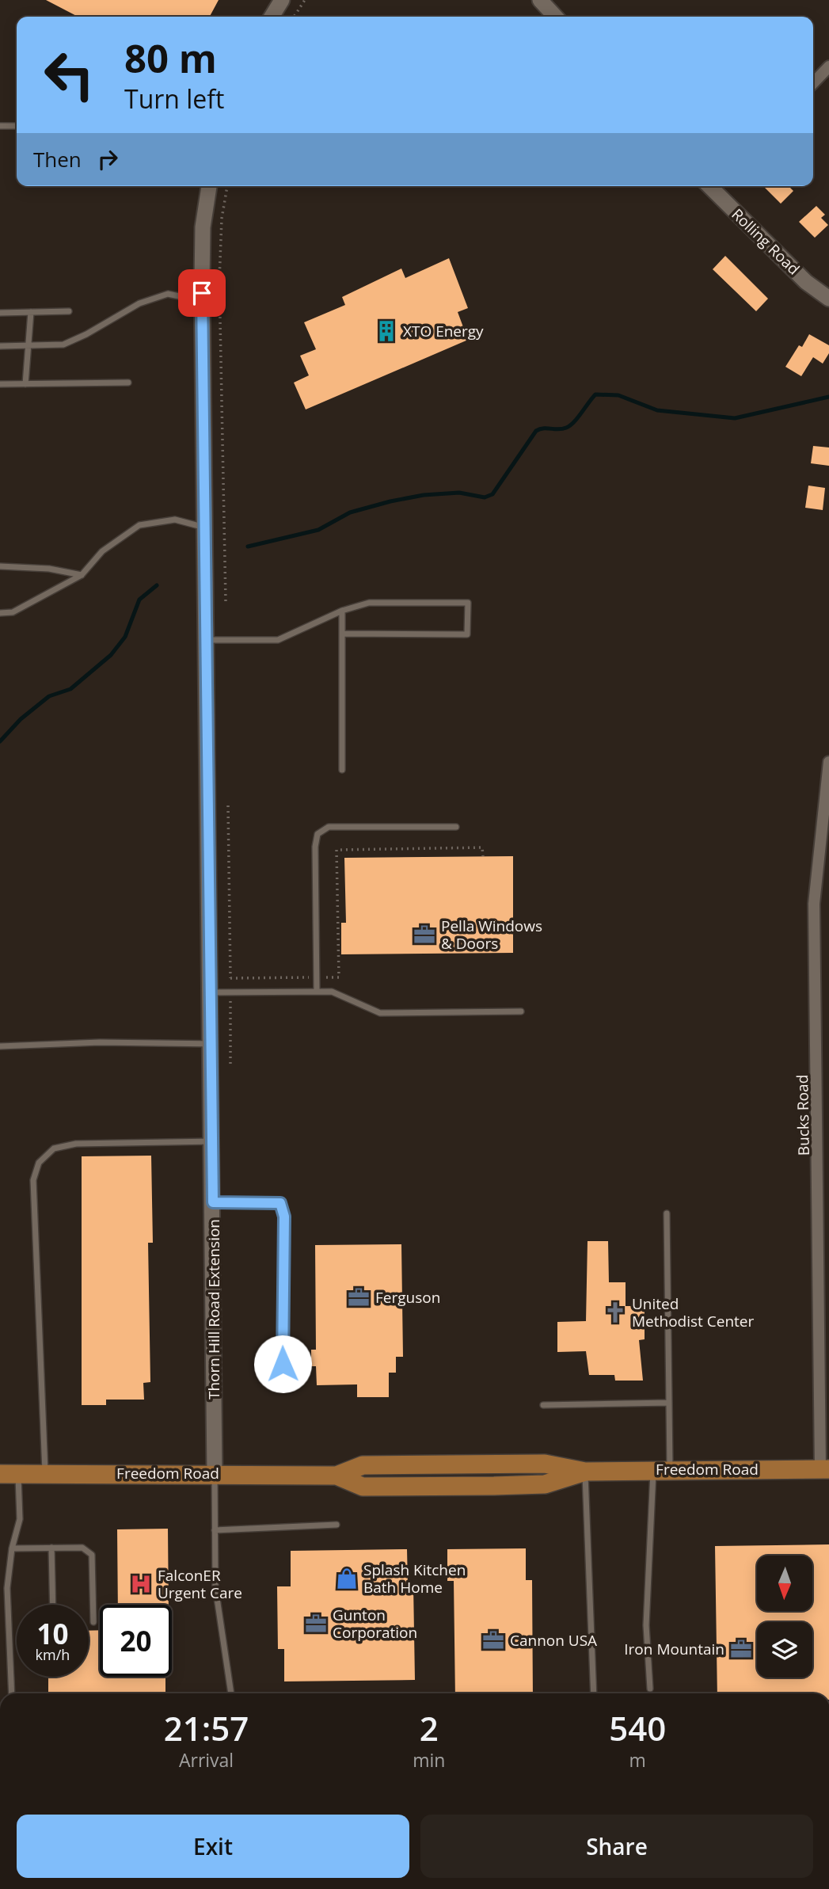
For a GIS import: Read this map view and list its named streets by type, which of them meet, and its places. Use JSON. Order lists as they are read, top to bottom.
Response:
{
  "streets": {
    "main road": ["Freedom Road"],
    "street": ["Rolling Road", "Bucks Road", "Thorn Hill Road Extension"]
  },
  "crossings": [
    ["Bucks Road", "Freedom Road"],
    ["Thorn Hill Road Extension", "Freedom Road"]
  ],
  "places": {
    "building": ["XTO Energy"],
    "office": [
      "Pella Windows & Doors",
      "Ferguson",
      "Gunton Corporation",
      "Cannon USA",
      "Iron Mountain"
    ],
    "church": ["United Methodist Center"],
    "shop": ["Splash Kitchen Bath Home"],
    "hospital": ["FalconER Urgent Care"]
  },
  "north": "bottom",
  "page": {
    "turn": ["80 m", "Turn left"],
    "then": "Then",
    "speed": "10 km/h",
    "limit": "20",
    "eta": [
      "21:57",
      "Arrival",
      "2",
      "min",
      "540",
      "m"
    ],
    "buttons": ["Exit", "Share"]
  }
}
